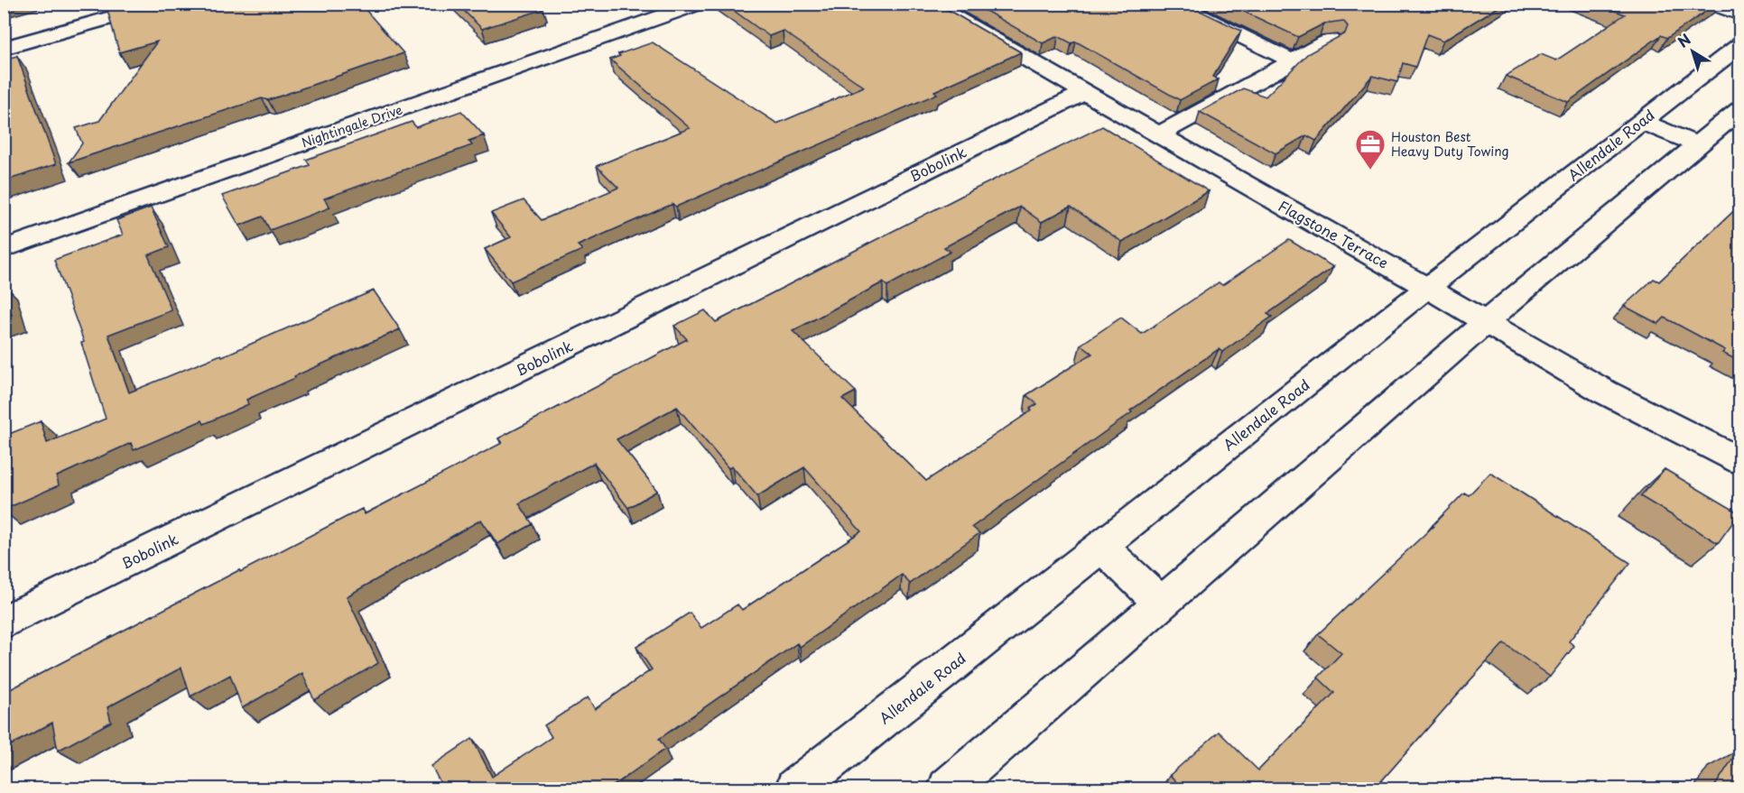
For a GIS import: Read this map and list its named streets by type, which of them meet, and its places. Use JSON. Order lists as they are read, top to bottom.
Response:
{
  "streets": {
    "street": [
      "Nightingale Drive",
      "Allendale Road",
      "Bobolink",
      "Flagstone Terrace"
    ]
  },
  "crossings": [
    ["Allendale Road", "Flagstone Terrace"],
    ["Bobolink", "Flagstone Terrace"]
  ],
  "places": {
    "office": ["Houston Best Heavy Duty Towing"]
  },
  "north": "top left"
}
